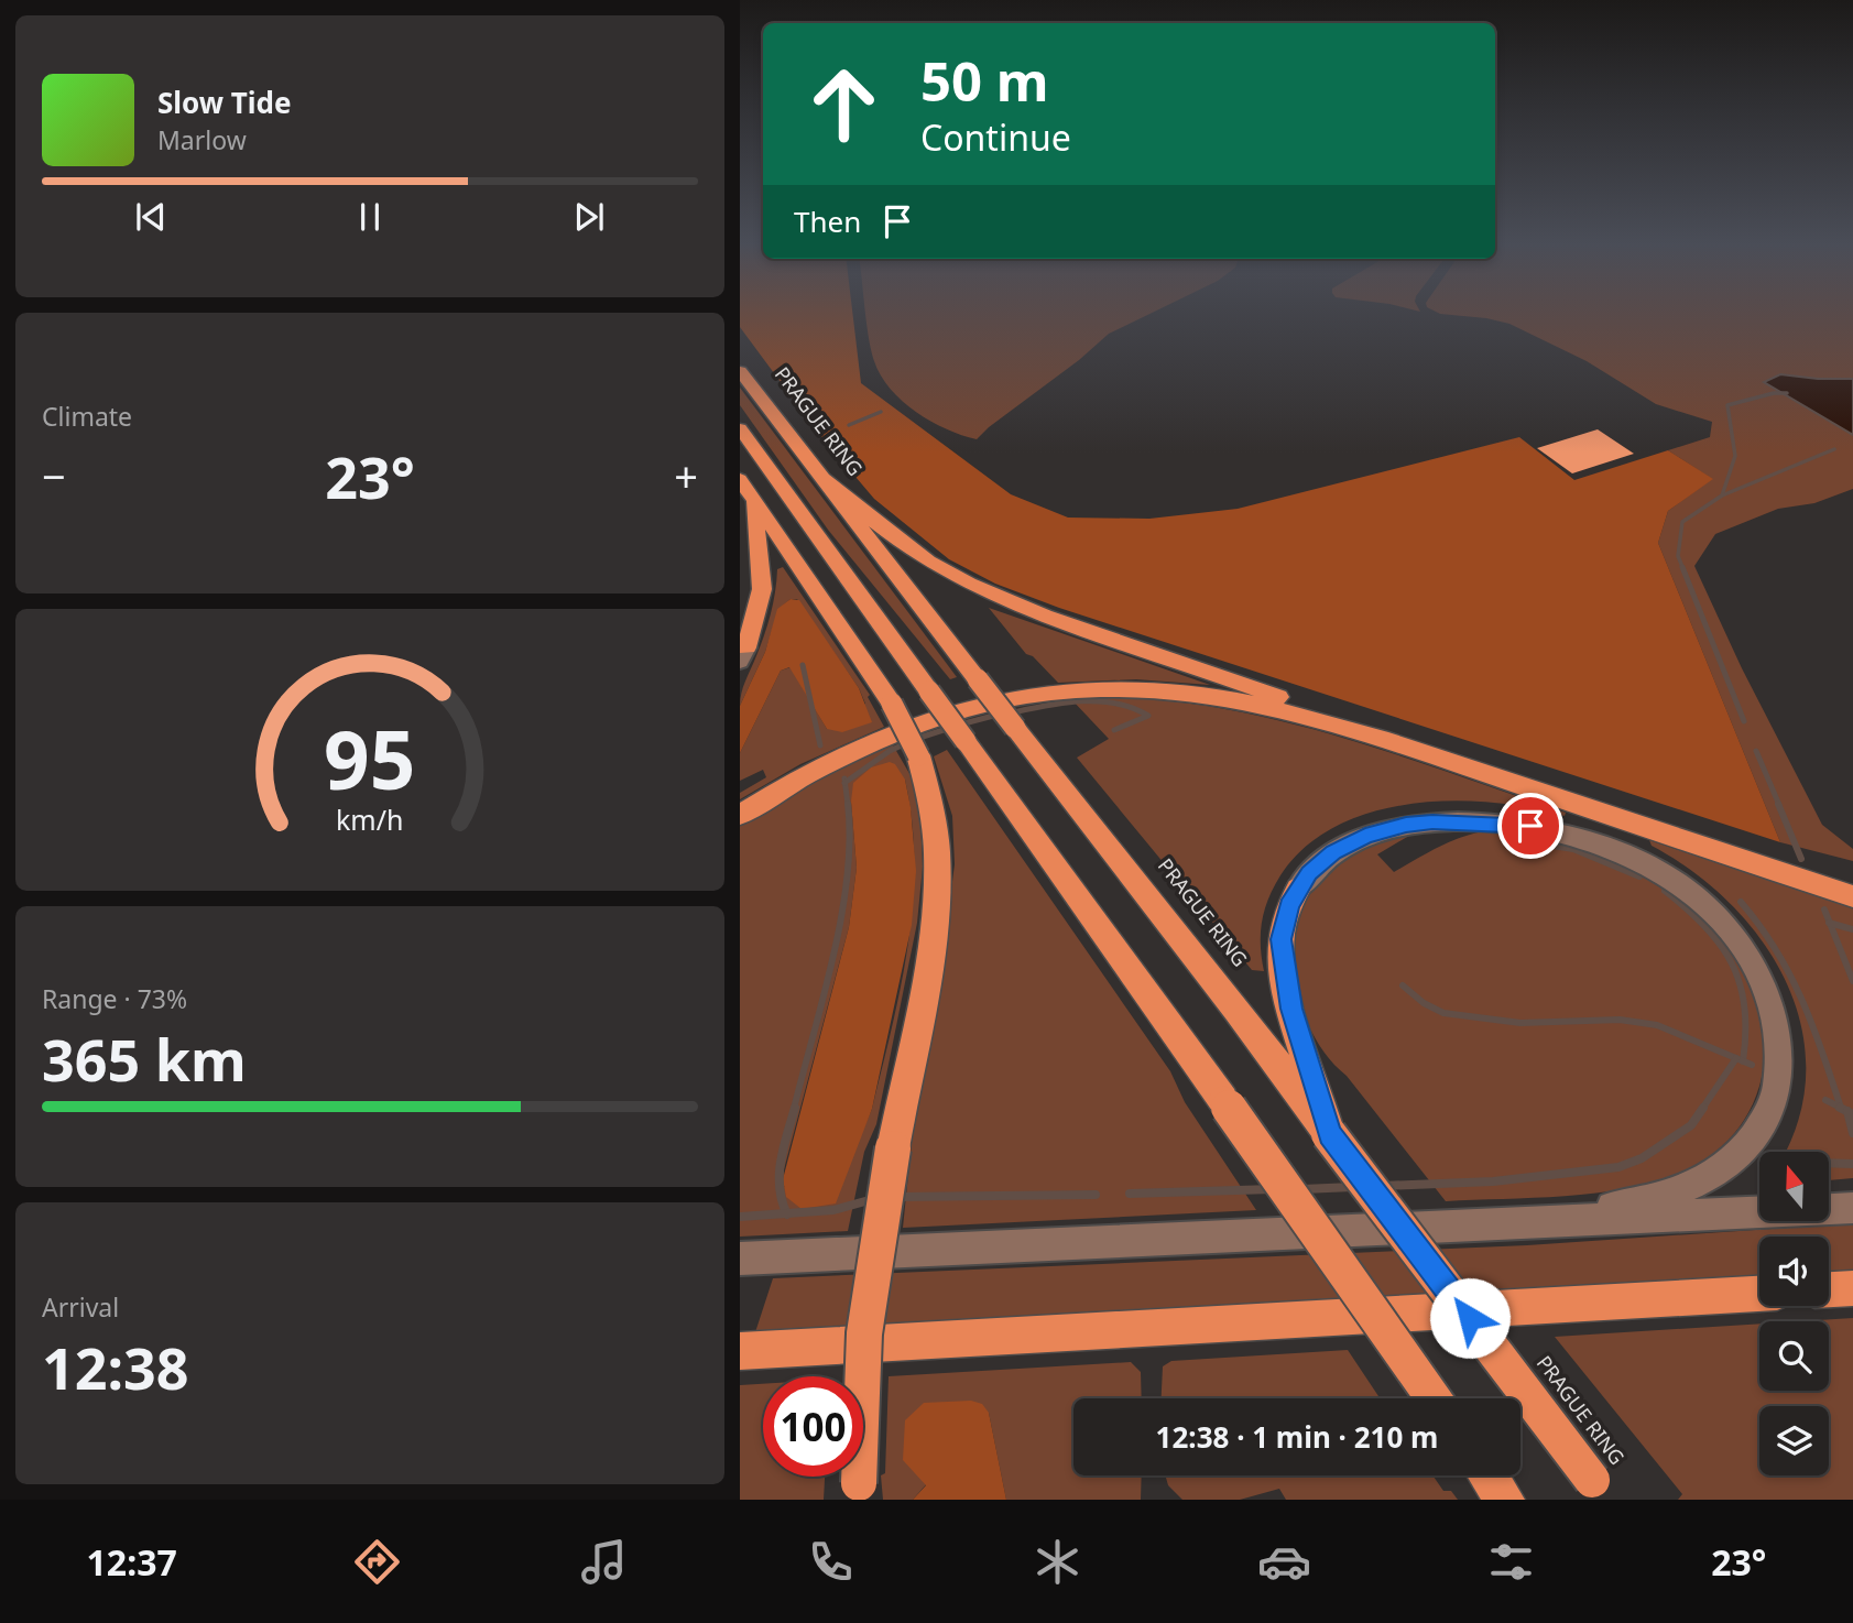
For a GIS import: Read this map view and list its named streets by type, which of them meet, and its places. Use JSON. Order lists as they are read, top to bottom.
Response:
{
  "streets": {
    "highway": ["PRAGUE RING"]
  },
  "north": "top",
  "page": {
    "turn": ["50 m", "Continue"],
    "song": ["Slow Tide", "Marlow"],
    "then": "Then",
    "tile": [
      "Climate",
      ["Range · 73%", "365 km"],
      ["Arrival", "12:38"]
    ],
    "heat": ["−", "23°", "+"],
    "limit": "100",
    "trip": "12:38 · 1 min · 210 m",
    "tabs": ["12:37", "23°"],
    "gauge": ["95", "km/h"]
  }
}
